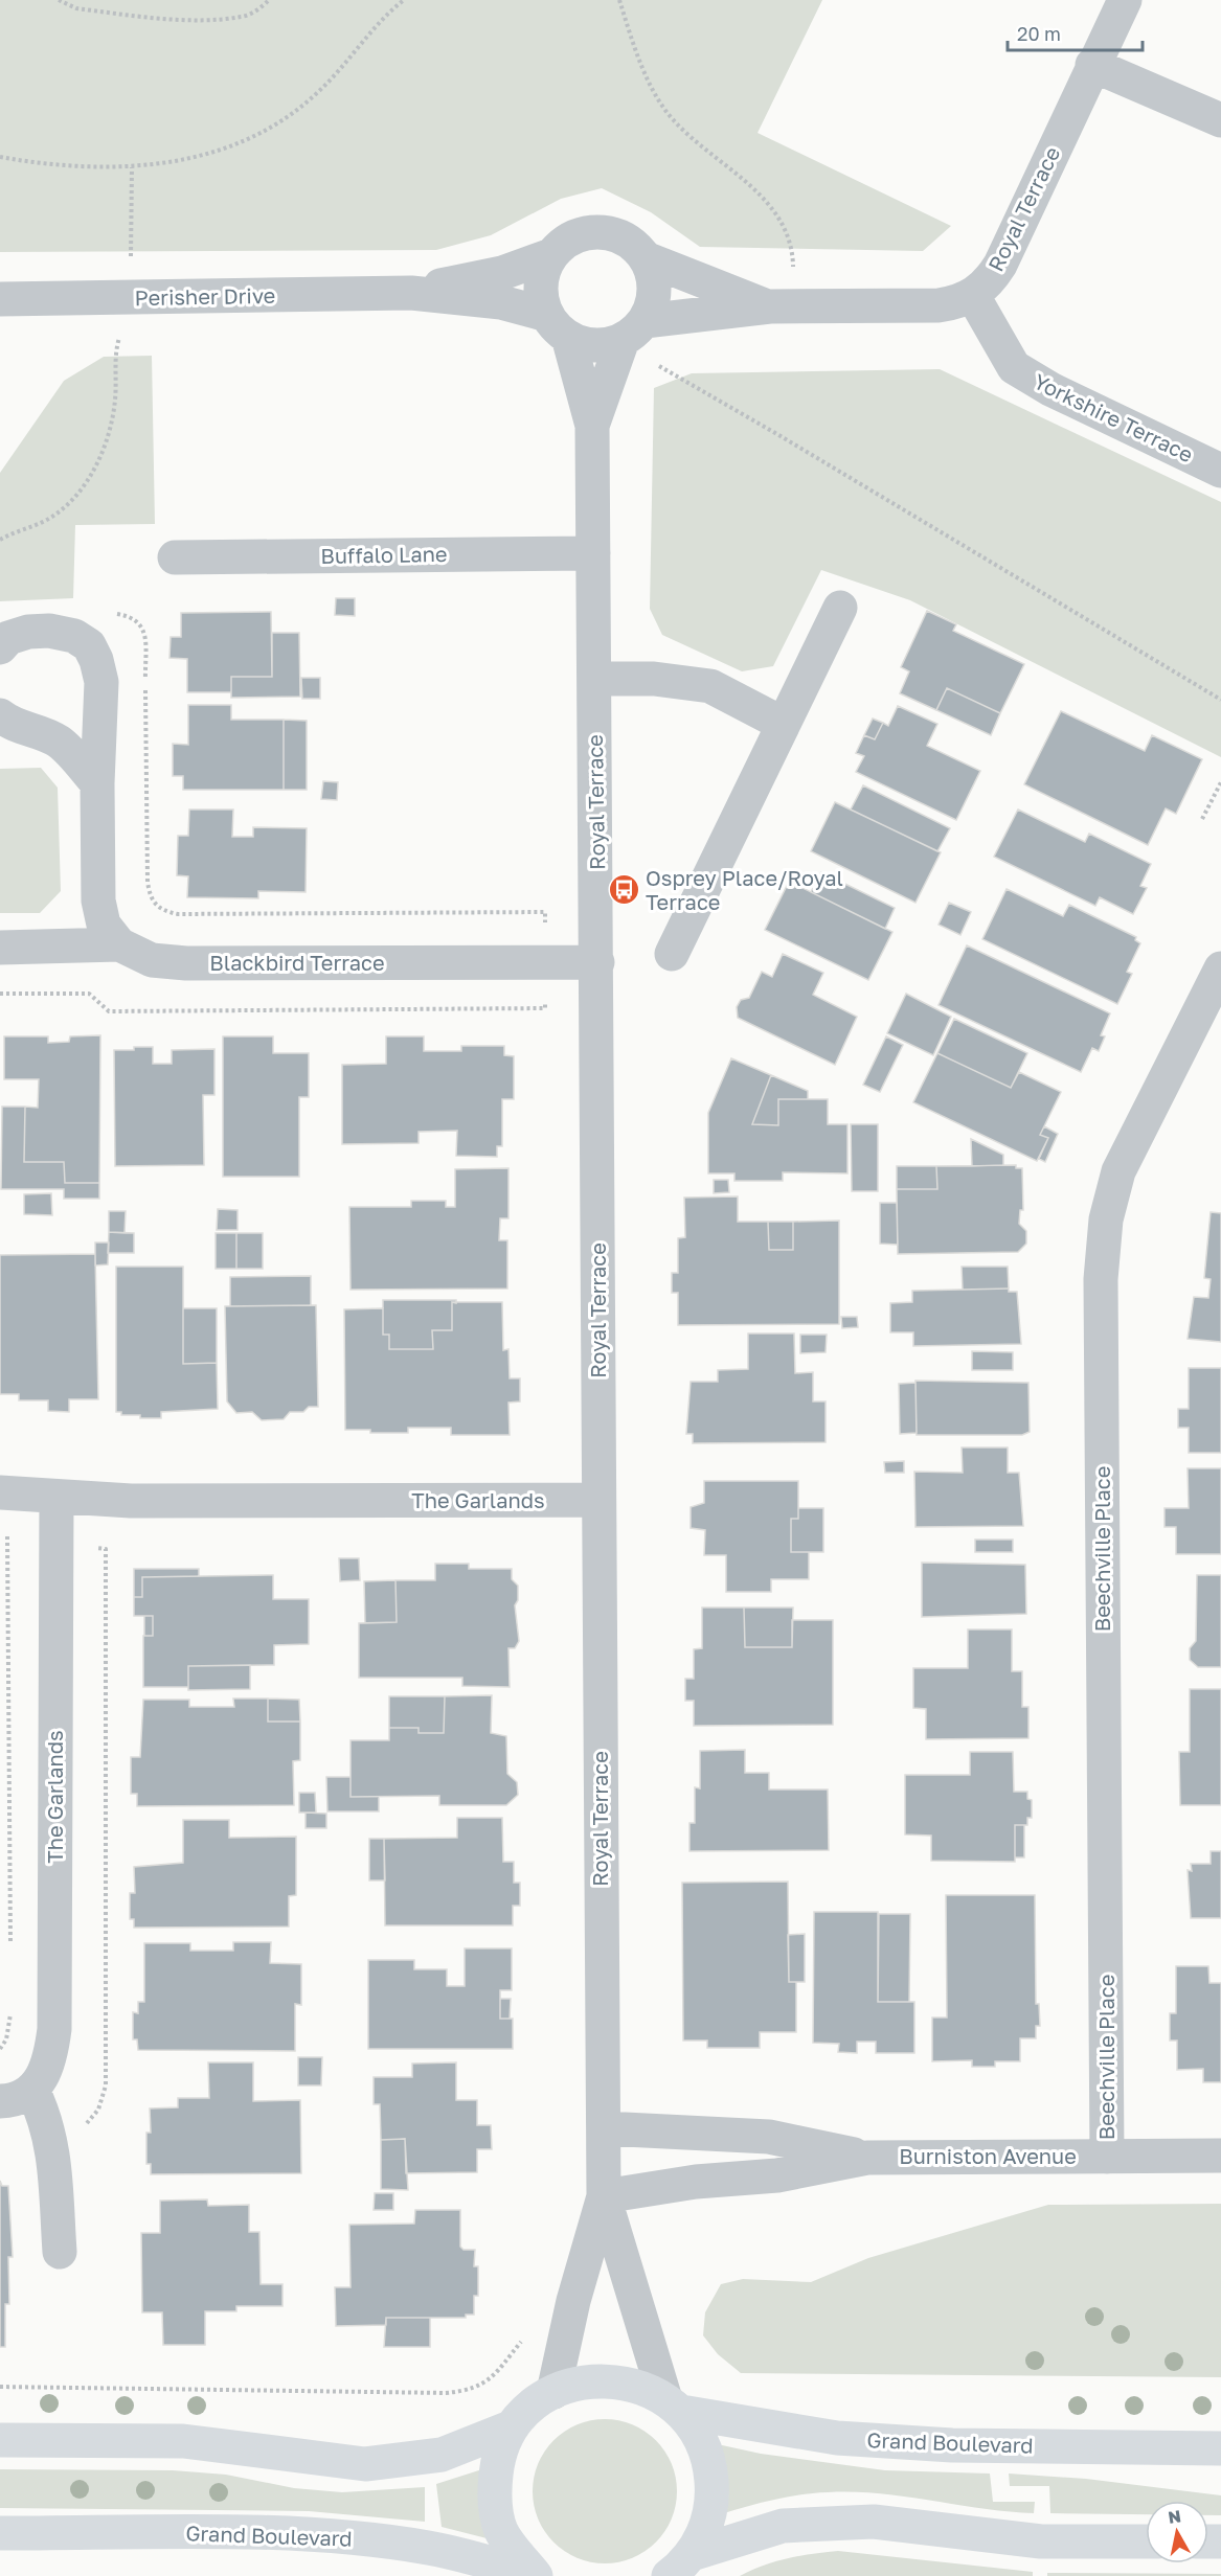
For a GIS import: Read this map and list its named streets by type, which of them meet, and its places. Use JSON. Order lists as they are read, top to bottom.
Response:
{
  "streets": {
    "street": [
      "Royal Terrace",
      "Perisher Drive",
      "Yorkshire Terrace",
      "Buffalo Lane",
      "Blackbird Terrace",
      "The Garlands",
      "Beechville Place",
      "Burniston Avenue",
      "Grand Boulevard"
    ]
  },
  "crossings": [
    ["Royal Terrace", "Perisher Drive"],
    ["Royal Terrace", "Yorkshire Terrace"],
    ["Royal Terrace", "Buffalo Lane"],
    ["Royal Terrace", "Blackbird Terrace"],
    ["Royal Terrace", "The Garlands"],
    ["Royal Terrace", "Burniston Avenue"],
    ["Royal Terrace", "Grand Boulevard"],
    ["Beechville Place", "Burniston Avenue"]
  ],
  "places": {
    "bus stop": ["Osprey Place/Royal Terrace"]
  },
  "scale_bar": "20 m",
  "north": "top"
}
